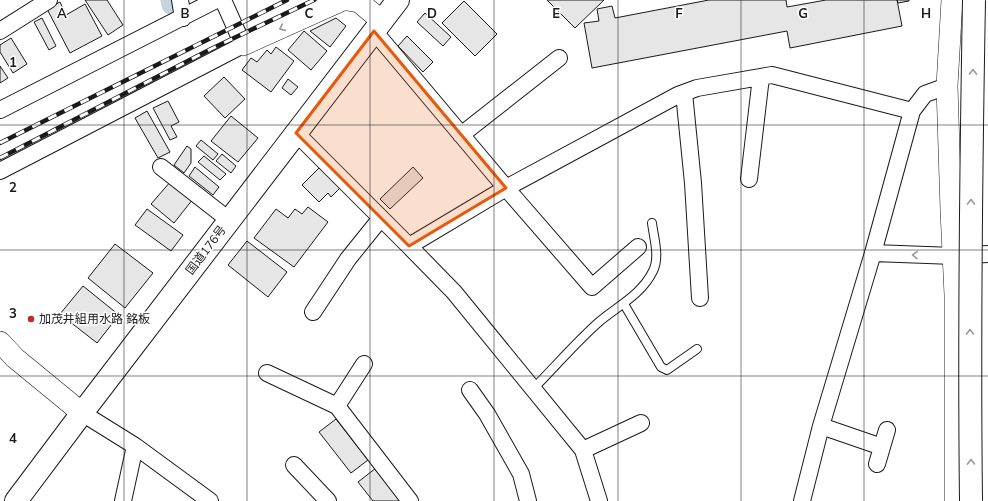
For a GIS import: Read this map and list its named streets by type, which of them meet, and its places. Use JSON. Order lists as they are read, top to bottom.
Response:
{
  "streets": {
    "highway": ["国道176号"]
  },
  "places": ["加茂井組用水路 銘板"],
  "grid": {
    "columns": [
      "A",
      "B",
      "C",
      "D",
      "E",
      "F",
      "G",
      "H"
    ],
    "rows": [
      "1",
      "2",
      "3",
      "4"
    ]
  }
}
